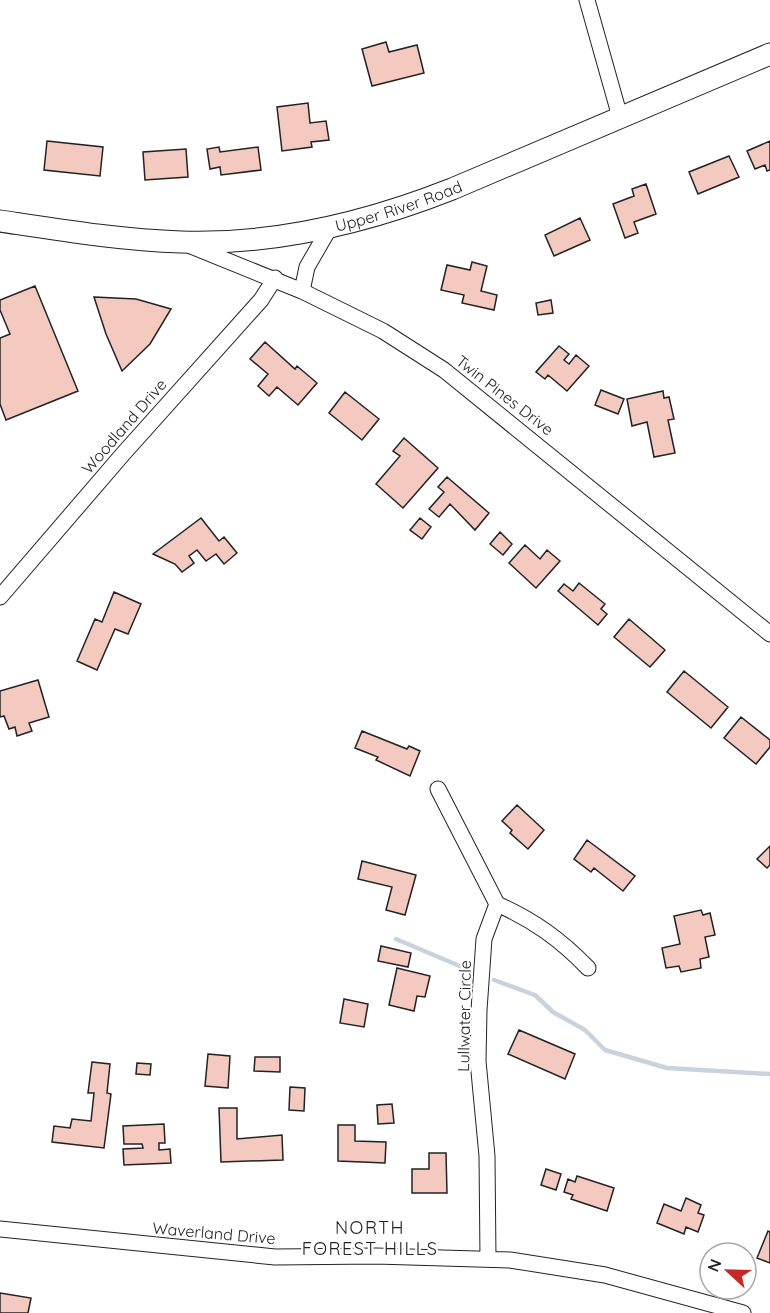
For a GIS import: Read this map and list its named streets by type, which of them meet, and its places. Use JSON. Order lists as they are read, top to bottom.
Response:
{
  "streets": {
    "street": [
      "Upper River Road",
      "Twin Pines Drive",
      "Woodland Drive",
      "Lullwater Circle",
      "Waverland Drive"
    ]
  },
  "crossings": [
    ["Upper River Road", "Twin Pines Drive"],
    ["Twin Pines Drive", "Woodland Drive"],
    ["Lullwater Circle", "Waverland Drive"]
  ],
  "districts": ["NORTH FOREST HILLS"],
  "north": "left"
}
